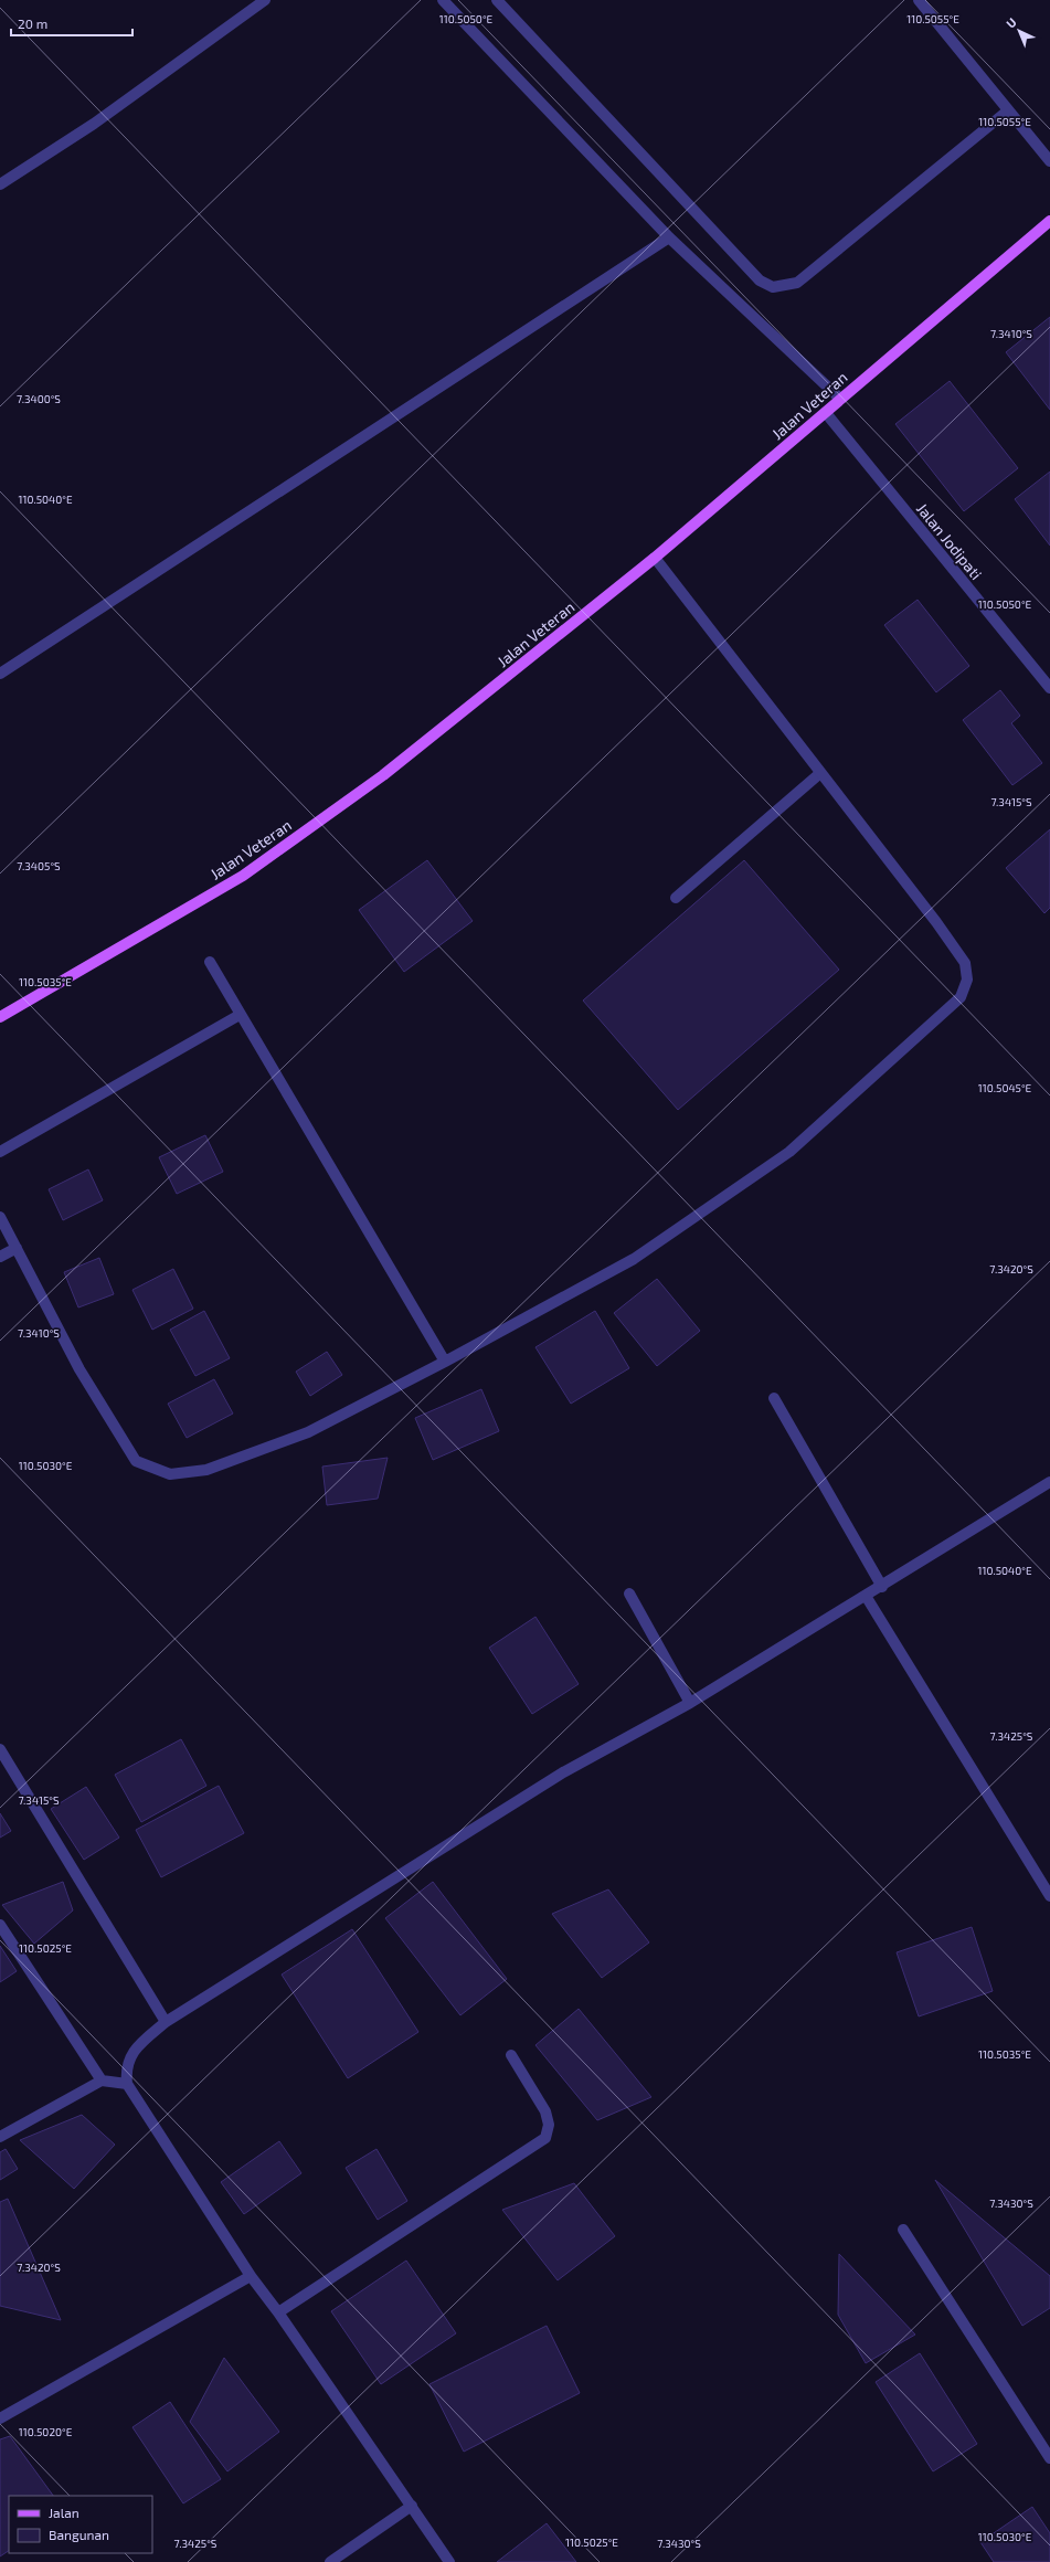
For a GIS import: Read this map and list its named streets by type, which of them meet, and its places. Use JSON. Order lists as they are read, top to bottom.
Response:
{
  "streets": {
    "main road": ["Jalan Veteran"],
    "street": ["Jalan Jodipati"]
  },
  "crossings": [
    ["Jalan Veteran", "Jalan Jodipati"]
  ],
  "legend": ["Jalan", "Bangunan"],
  "scale_bar": "20 m",
  "north": "top left",
  "coordinates": [
    "110.5050°E",
    "110.5055°E",
    "7.3410°S",
    "7.3400°S",
    "110.5040°E",
    "7.3415°S",
    "7.3405°S",
    "110.5035°E",
    "110.5045°E",
    "7.3420°S",
    "110.5030°E",
    "7.3425°S",
    "110.5025°E",
    "7.3430°S",
    "110.5020°E"
  ]
}
